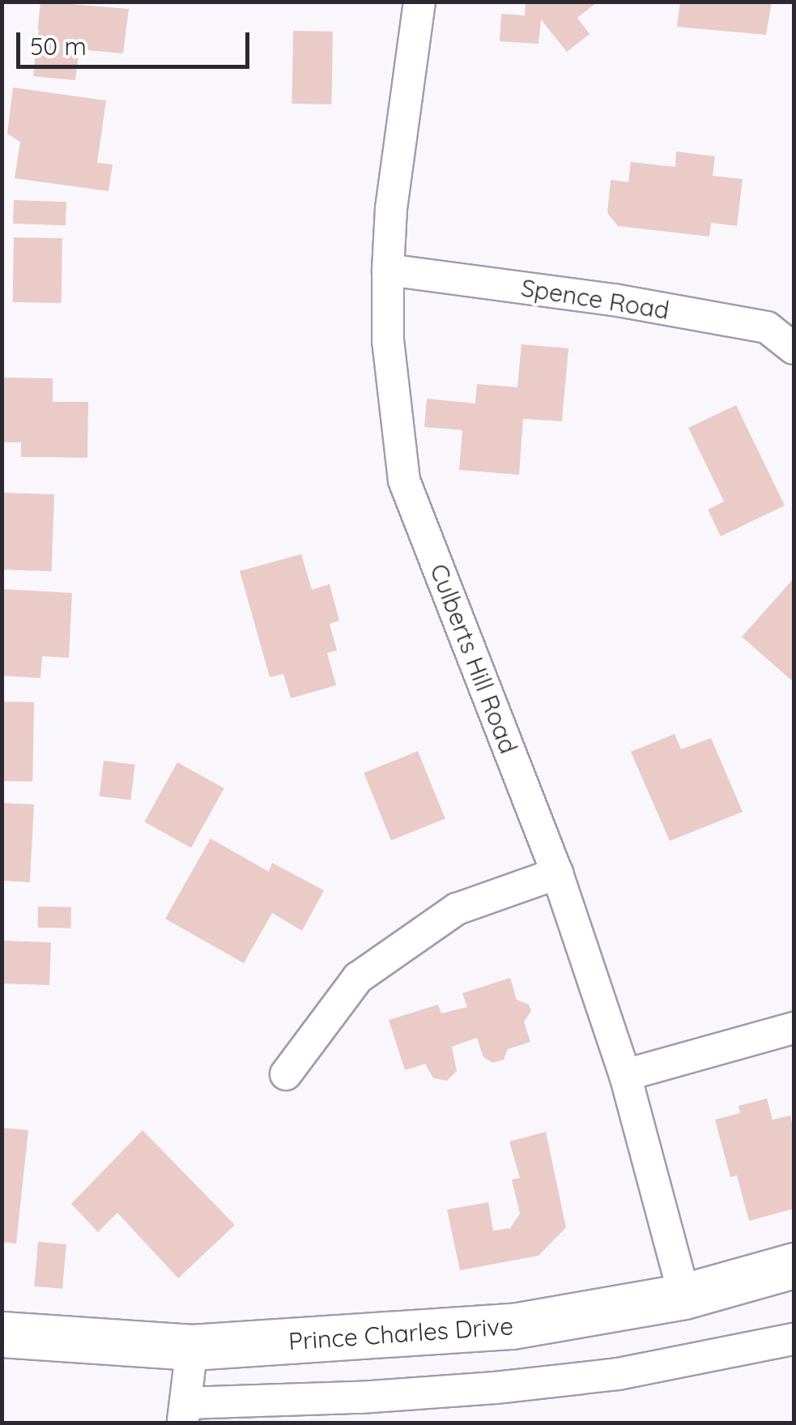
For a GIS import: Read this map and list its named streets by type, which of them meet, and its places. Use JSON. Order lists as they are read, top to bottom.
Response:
{
  "streets": {
    "highway": ["Prince Charles Drive"],
    "street": ["Spence Road", "Culberts Hill Road"]
  },
  "crossings": [
    ["Spence Road", "Culberts Hill Road"],
    ["Culberts Hill Road", "Prince Charles Drive"]
  ],
  "scale_bar": "50 m"
}
